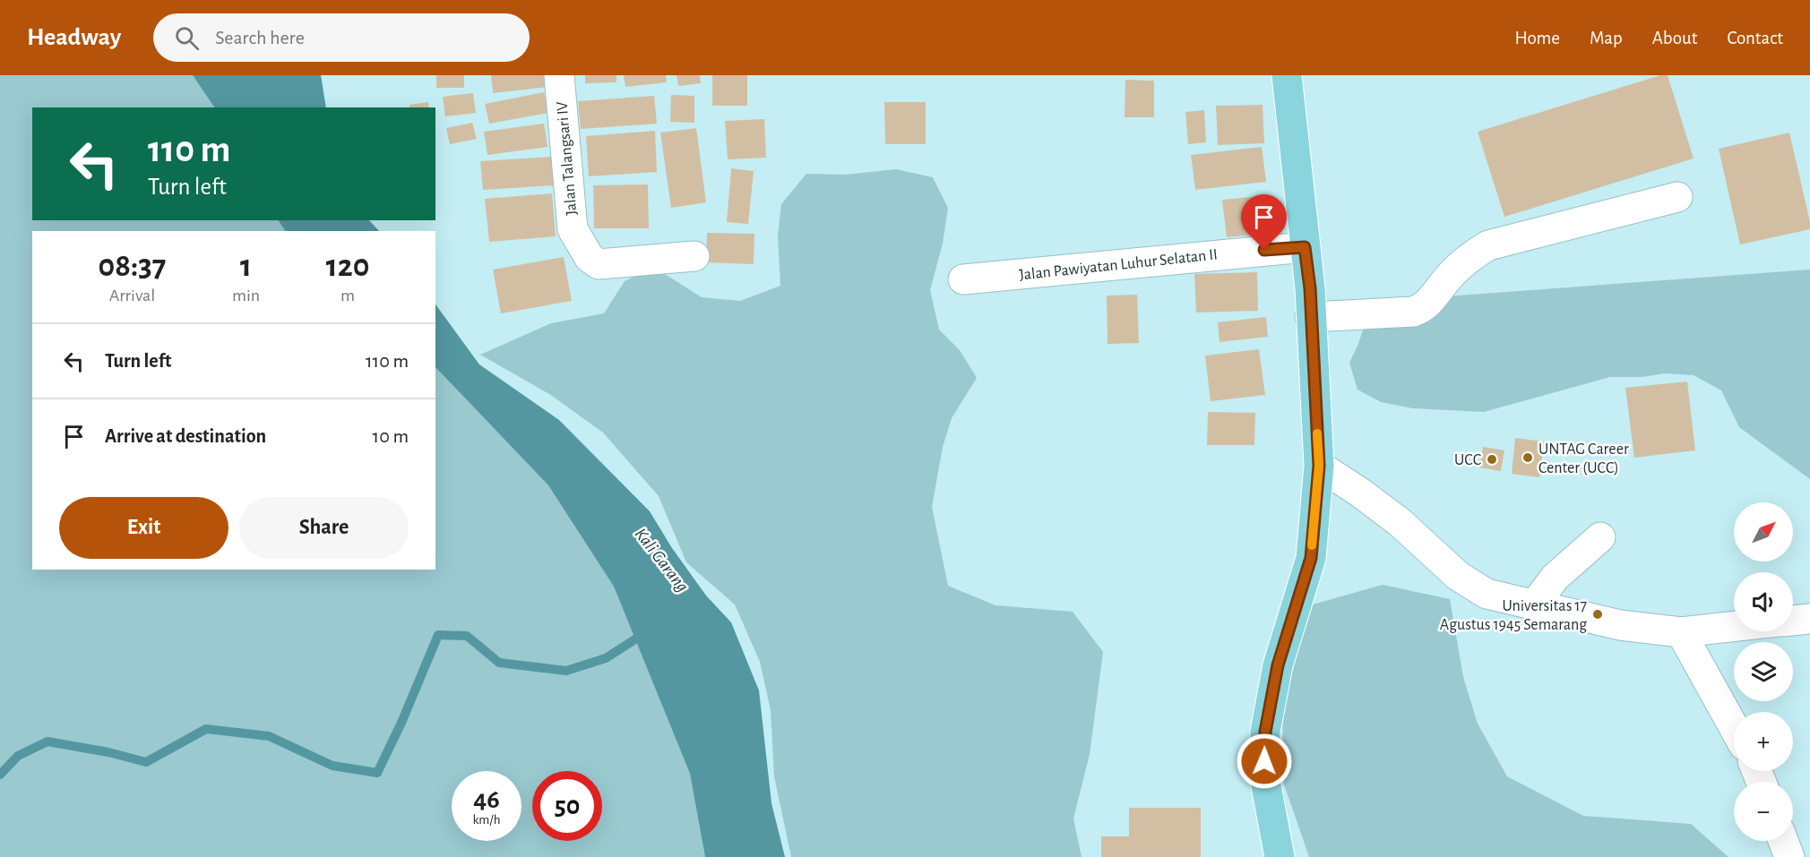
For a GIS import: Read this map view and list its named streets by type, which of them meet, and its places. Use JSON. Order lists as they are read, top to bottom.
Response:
{
  "streets": {
    "street": ["Jalan Talangsari IV", "Jalan Pawiyatan Luhur Selatan II"]
  },
  "water": ["Kali Garang"],
  "places": ["UNTAG Career Center (UCC)", "UCC", "Universitas 17 Agustus 1945 Semarang"],
  "north": "top right",
  "page": {
    "header": "Headway",
    "search": "Search here",
    "nav": [
      "Home",
      "Map",
      "About",
      "Contact"
    ],
    "turn": ["110 m", "Turn left"],
    "eta": [
      "08:37",
      "Arrival",
      "1",
      "min",
      "120",
      "m"
    ],
    "list": [
      {
        "name": "Turn left",
        "value": "110 m"
      },
      {
        "name": "Arrive at destination",
        "value": "10 m"
      }
    ],
    "buttons": ["Exit", "Share"],
    "map_buttons": ["+", "−"],
    "speed": "46 km/h",
    "limit": "50"
  }
}
